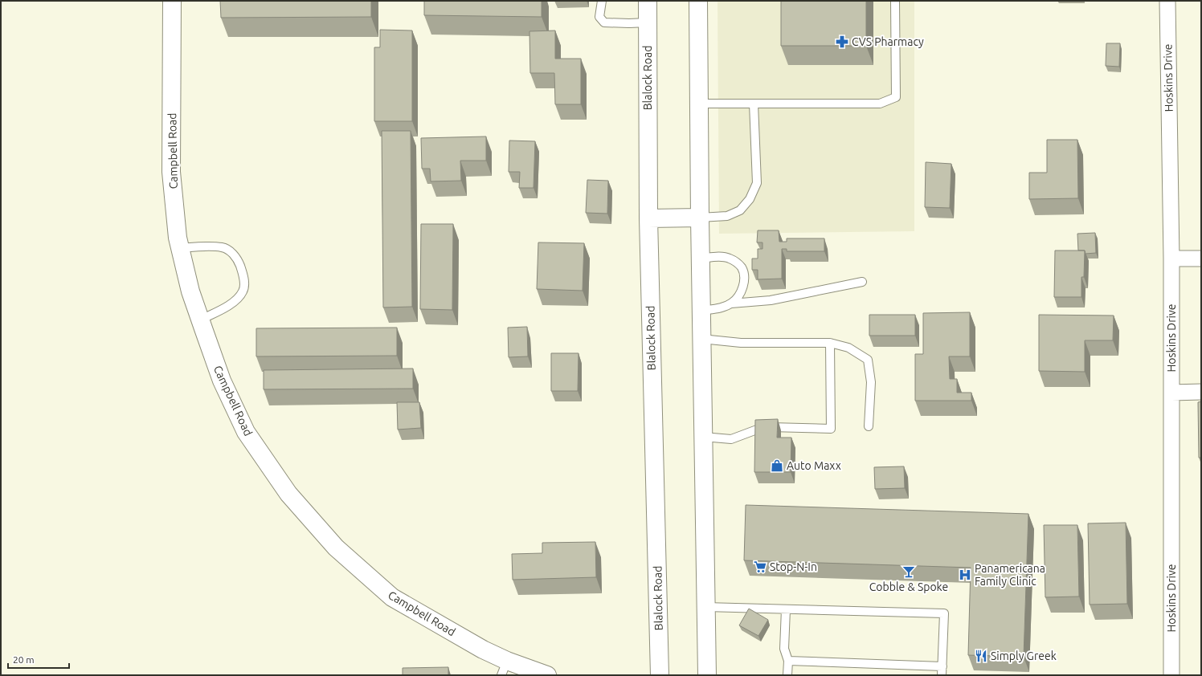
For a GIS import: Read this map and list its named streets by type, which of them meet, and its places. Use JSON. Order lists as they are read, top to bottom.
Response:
{
  "streets": {
    "main road": ["Blalock Road", "Campbell Road"],
    "street": ["Hoskins Drive"]
  },
  "places": {
    "pharmacy": ["CVS Pharmacy"],
    "shop": ["Auto Maxx"],
    "supermarket": ["Stop-N-In"],
    "bar": ["Cobble & Spoke"],
    "hospital": ["Panamericana Family Clinic"],
    "restaurant": ["Simply Greek"]
  },
  "scale_bar": "20 m"
}
